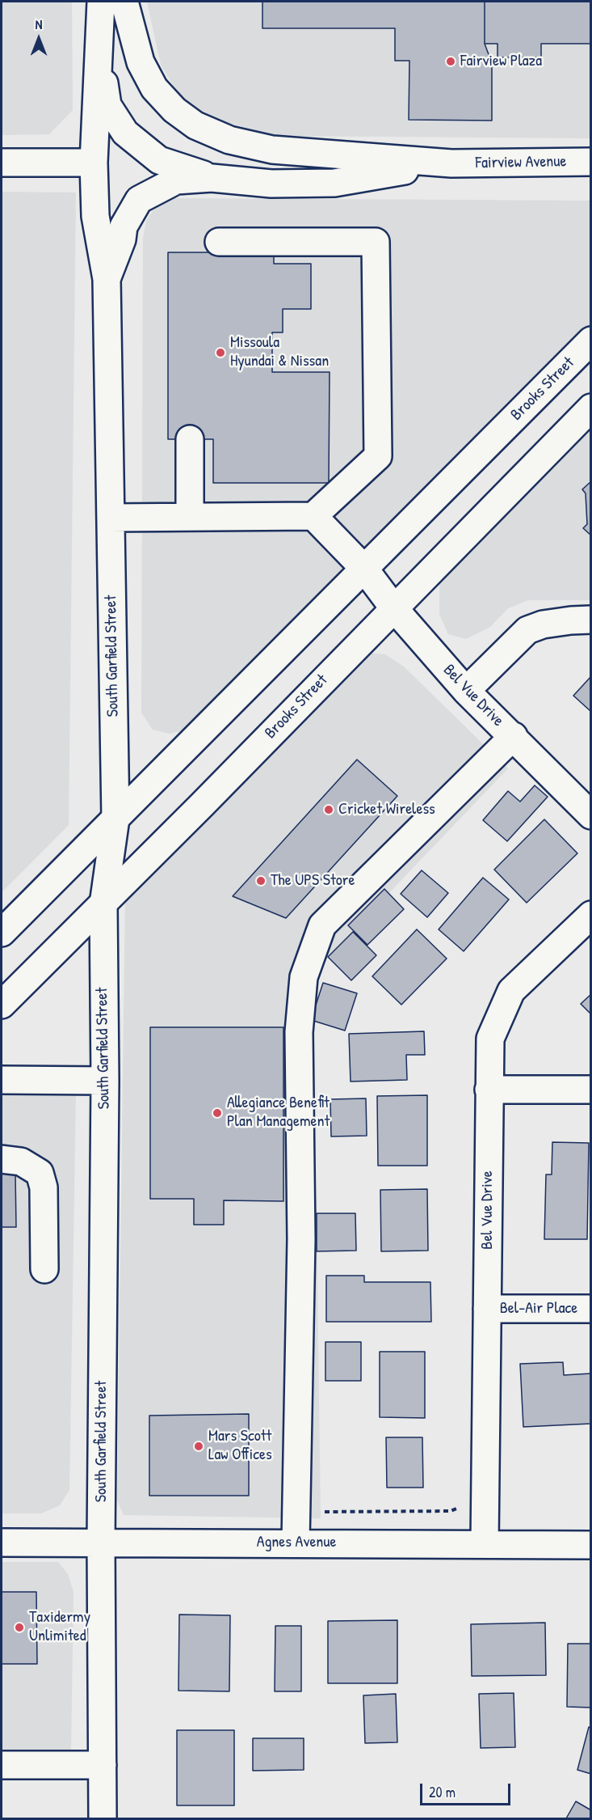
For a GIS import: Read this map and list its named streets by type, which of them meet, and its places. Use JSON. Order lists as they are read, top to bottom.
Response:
{
  "streets": {
    "main road": [
      "Fairview Avenue",
      "Brooks Street",
      "South Garfield Street",
      "Bel Vue Drive",
      "Bel-Air Place",
      "Agnes Avenue"
    ]
  },
  "crossings": [
    ["Brooks Street", "South Garfield Street"],
    ["Brooks Street", "Bel Vue Drive"],
    ["South Garfield Street", "Agnes Avenue"],
    ["Bel Vue Drive", "Bel-Air Place"],
    ["Bel Vue Drive", "Agnes Avenue"]
  ],
  "places": [
    "Fairview Plaza",
    "Missoula Hyundai & Nissan",
    "Cricket Wireless",
    "The UPS Store",
    "Allegiance Benefit Plan Management",
    "Mars Scott Law Offices",
    "Taxidermy Unlimited"
  ],
  "scale_bar": "20 m",
  "north": "top"
}
